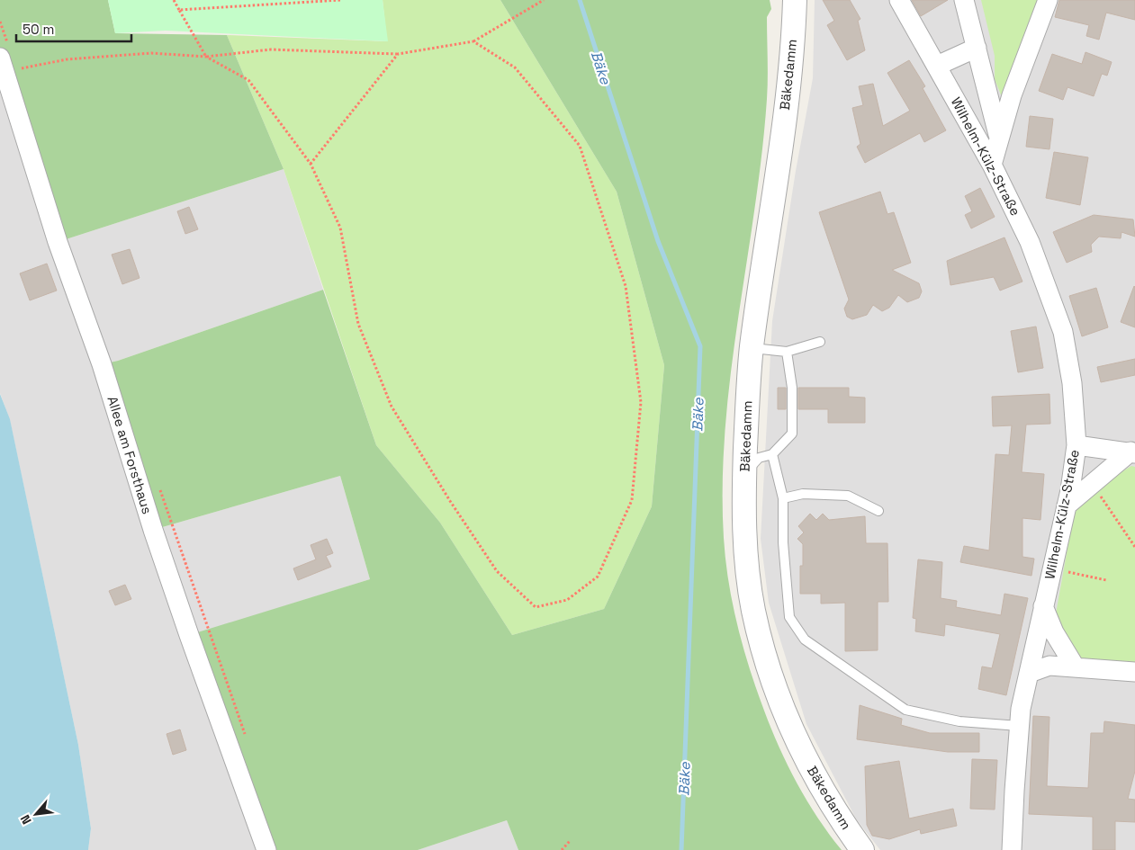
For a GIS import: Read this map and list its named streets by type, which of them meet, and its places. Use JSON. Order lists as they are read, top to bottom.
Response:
{
  "streets": {
    "street": ["Bäkedamm", "Wilhelm-Külz-Straße", "Allee am Forsthaus"]
  },
  "water": ["Bäke"],
  "scale_bar": "50 m",
  "north": "bottom left"
}
